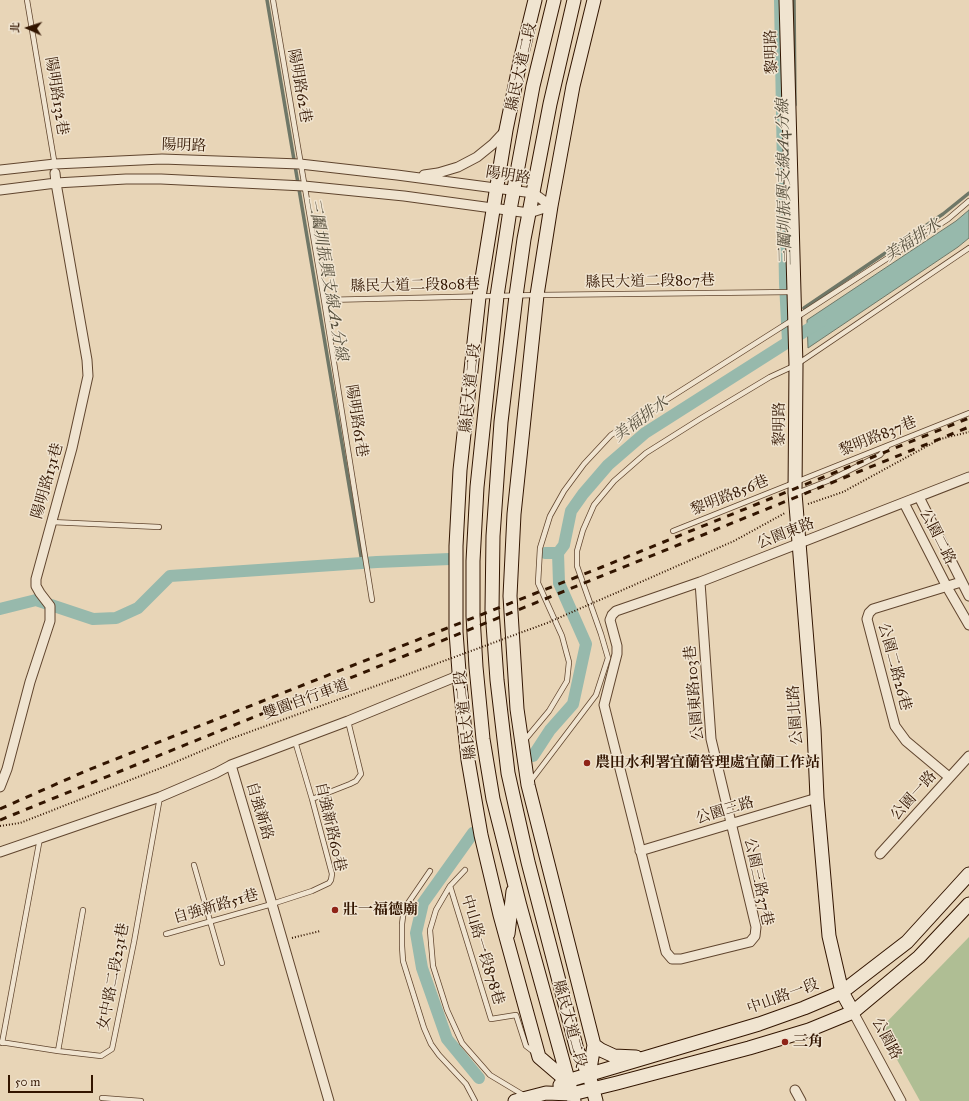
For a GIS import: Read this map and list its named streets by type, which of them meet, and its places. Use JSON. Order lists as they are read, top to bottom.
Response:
{
  "streets": {
    "street": [
      "黎明路",
      "縣民大道二段",
      "陽明路",
      "陽明路131巷",
      "公園東路",
      "公園二路",
      "公園二路26巷",
      "公園東路103巷",
      "公園北路",
      "公園一路",
      "自強新路",
      "公園三路",
      "公園三路37巷",
      "中山路一段",
      "公園路"
    ],
    "lane": [
      "陽明路62巷",
      "陽明路132巷",
      "縣民大道二段807巷",
      "縣民大道二段808巷",
      "陽明路61巷",
      "黎明路837巷",
      "黎明路856巷",
      "自強新路60巷",
      "自強新路51巷",
      "中山路一段878巷",
      "女中路二段231巷"
    ],
    "path": ["雙園自行車道"]
  },
  "crossings": [
    ["黎明路", "縣民大道二段807巷"],
    ["黎明路", "黎明路837巷"],
    ["黎明路", "黎明路856巷"],
    ["黎明路", "公園北路"],
    ["縣民大道二段", "陽明路"],
    ["縣民大道二段", "縣民大道二段807巷"],
    ["縣民大道二段", "縣民大道二段808巷"],
    ["縣民大道二段", "中山路一段878巷"],
    ["縣民大道二段", "中山路一段"],
    ["陽明路62巷", "陽明路"],
    ["陽明路62巷", "陽明路61巷"],
    ["陽明路132巷", "陽明路"],
    ["陽明路132巷", "陽明路131巷"],
    ["陽明路", "陽明路131巷"],
    ["縣民大道二段807巷", "縣民大道二段808巷"],
    ["縣民大道二段808巷", "陽明路61巷"],
    ["黎明路837巷", "黎明路856巷"],
    ["黎明路837巷", "公園北路"],
    ["黎明路856巷", "公園北路"],
    ["公園東路", "公園二路"],
    ["公園東路", "公園東路103巷"],
    ["公園東路", "公園北路"],
    ["公園東路", "公園三路"],
    ["公園東路", "公園三路37巷"],
    ["公園二路", "公園二路26巷"],
    ["公園二路26巷", "公園一路"],
    ["公園東路103巷", "公園三路"],
    ["公園東路103巷", "公園三路37巷"],
    ["公園北路", "公園三路"],
    ["公園北路", "中山路一段"],
    ["公園北路", "公園路"],
    ["自強新路", "自強新路60巷"],
    ["自強新路", "自強新路51巷"],
    ["自強新路", "女中路二段231巷"],
    ["公園三路", "公園三路37巷"],
    ["自強新路60巷", "自強新路51巷"],
    ["中山路一段", "公園路"]
  ],
  "water": ["三鬮圳振興支線A4分線", "美福排水", "三鬮圳振興支線A2分線"],
  "places": ["農田水利署宜蘭管理處宜蘭工作站", "壯一福德廟", "三角"],
  "scale_bar": "50 m",
  "north": "left"
}
